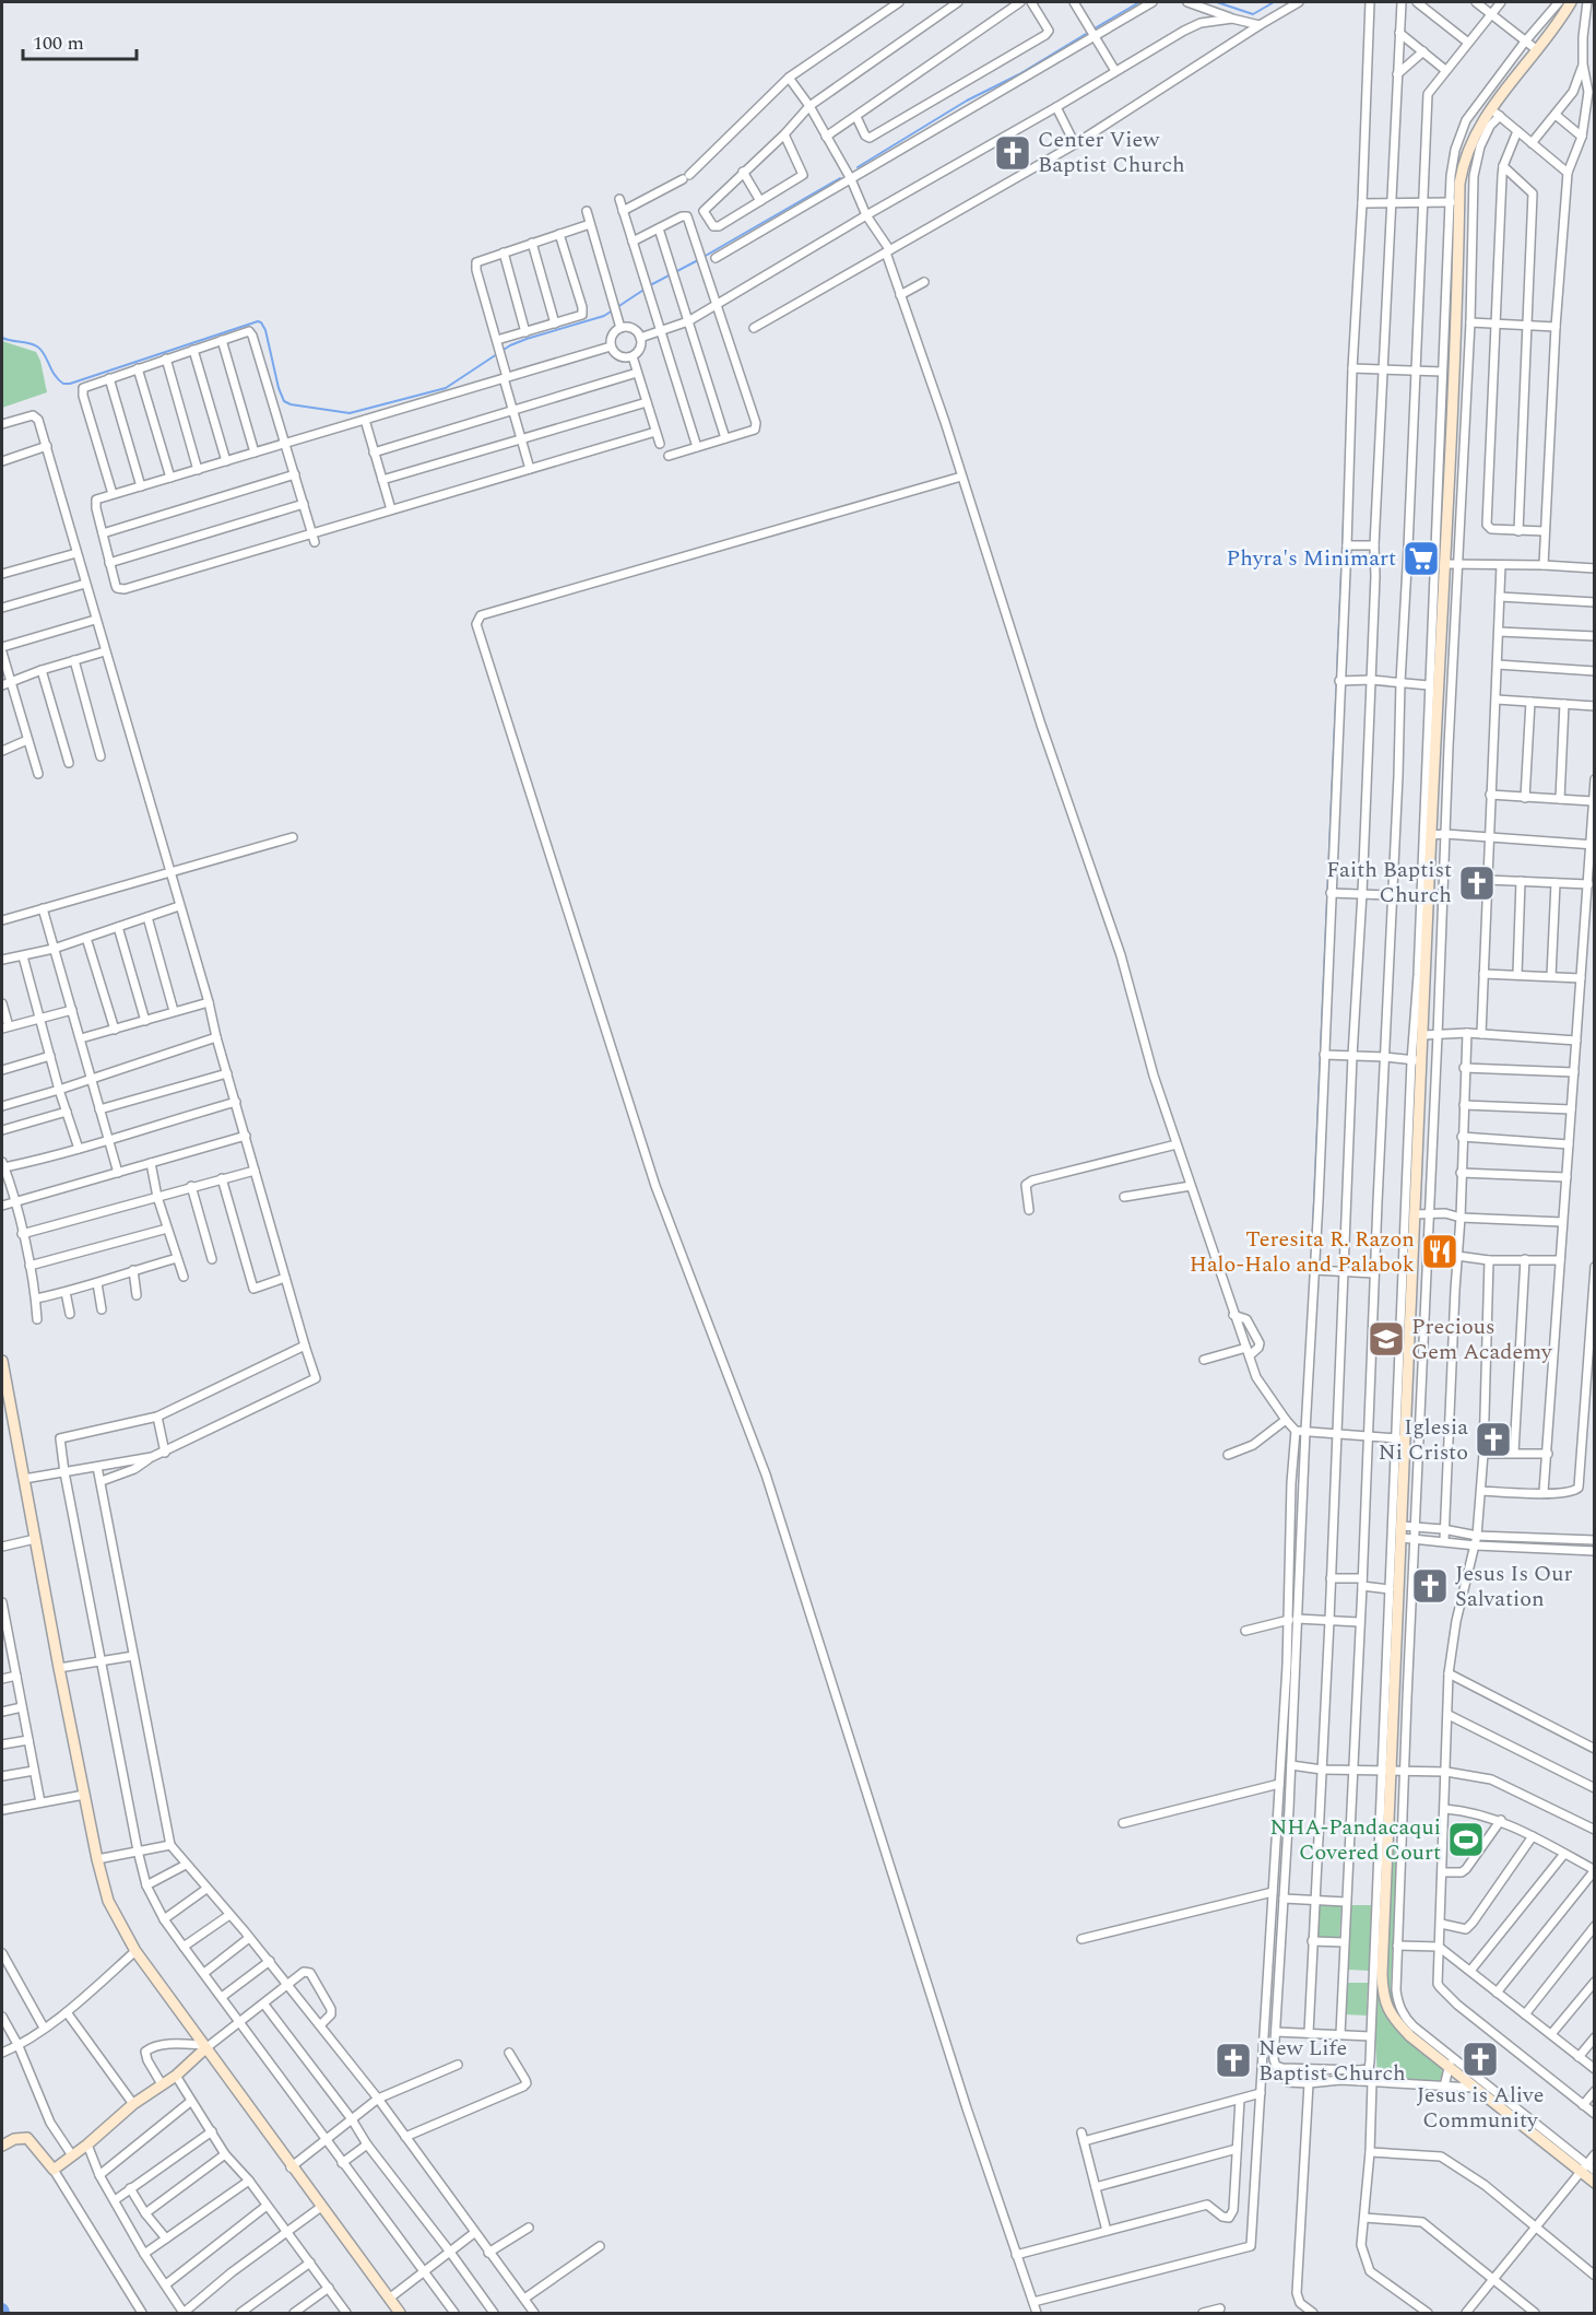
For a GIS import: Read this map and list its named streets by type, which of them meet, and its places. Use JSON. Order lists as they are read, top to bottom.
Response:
{
  "places": {
    "church": [
      "Center View Baptist Church",
      "Faith Baptist Church",
      "Iglesia Ni Cristo",
      "Jesus Is Our Salvation",
      "Jesus is Alive Community",
      "New Life Baptist Church"
    ],
    "supermarket": ["Phyra's Minimart"],
    "restaurant": ["Teresita R. Razon Halo-Halo and Palabok"],
    "school or university": ["Precious Gem Academy"],
    "sports": ["NHA-Pandacaqui Covered Court"]
  },
  "scale_bar": "100 m"
}
